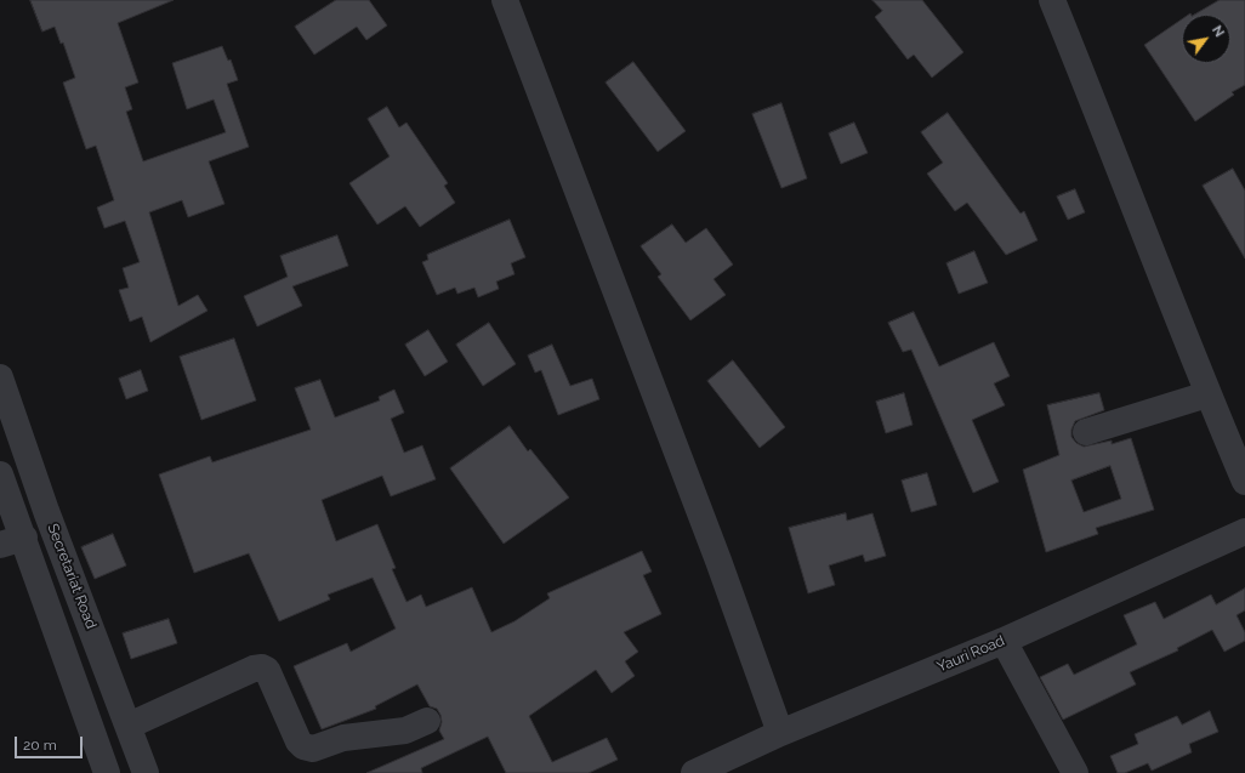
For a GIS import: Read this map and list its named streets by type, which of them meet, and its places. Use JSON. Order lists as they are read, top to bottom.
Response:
{
  "streets": {
    "street": ["Secretariat Road", "Yauri Road"]
  },
  "scale_bar": "20 m",
  "north": "top right"
}
